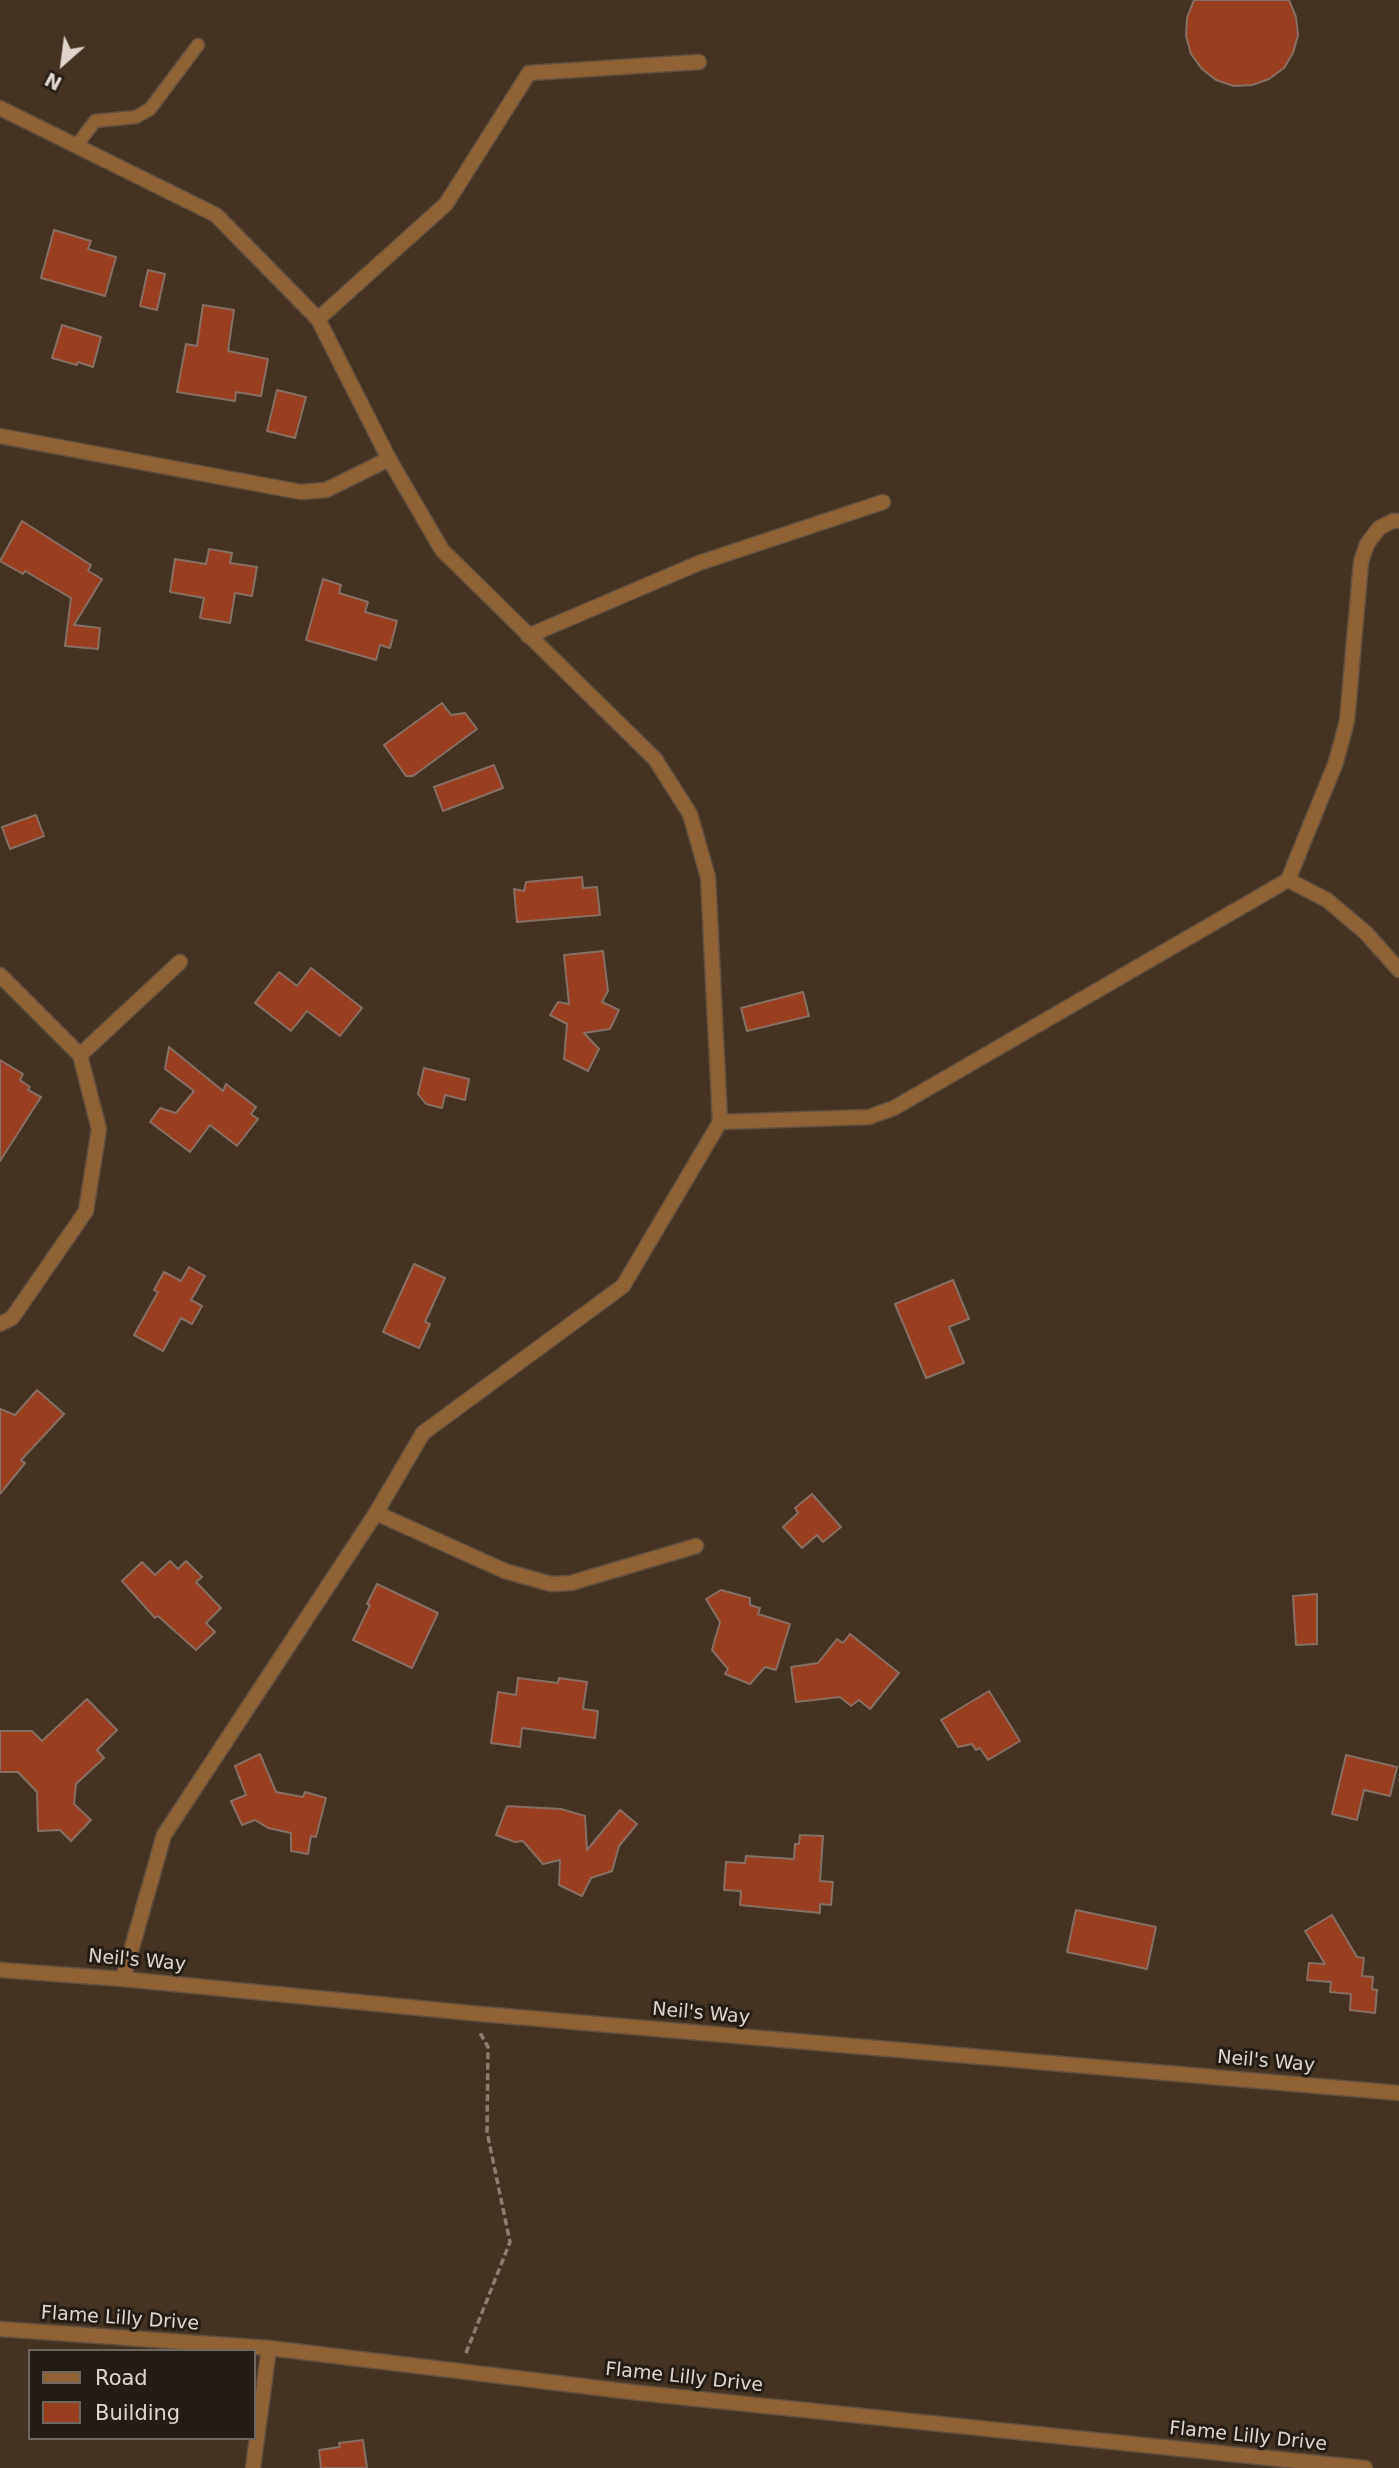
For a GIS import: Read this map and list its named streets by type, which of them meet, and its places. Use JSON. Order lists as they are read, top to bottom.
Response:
{
  "streets": {
    "street": ["Neil's Way", "Flame Lilly Drive"]
  },
  "legend": ["Road", "Building"],
  "north": "bottom left"
}
